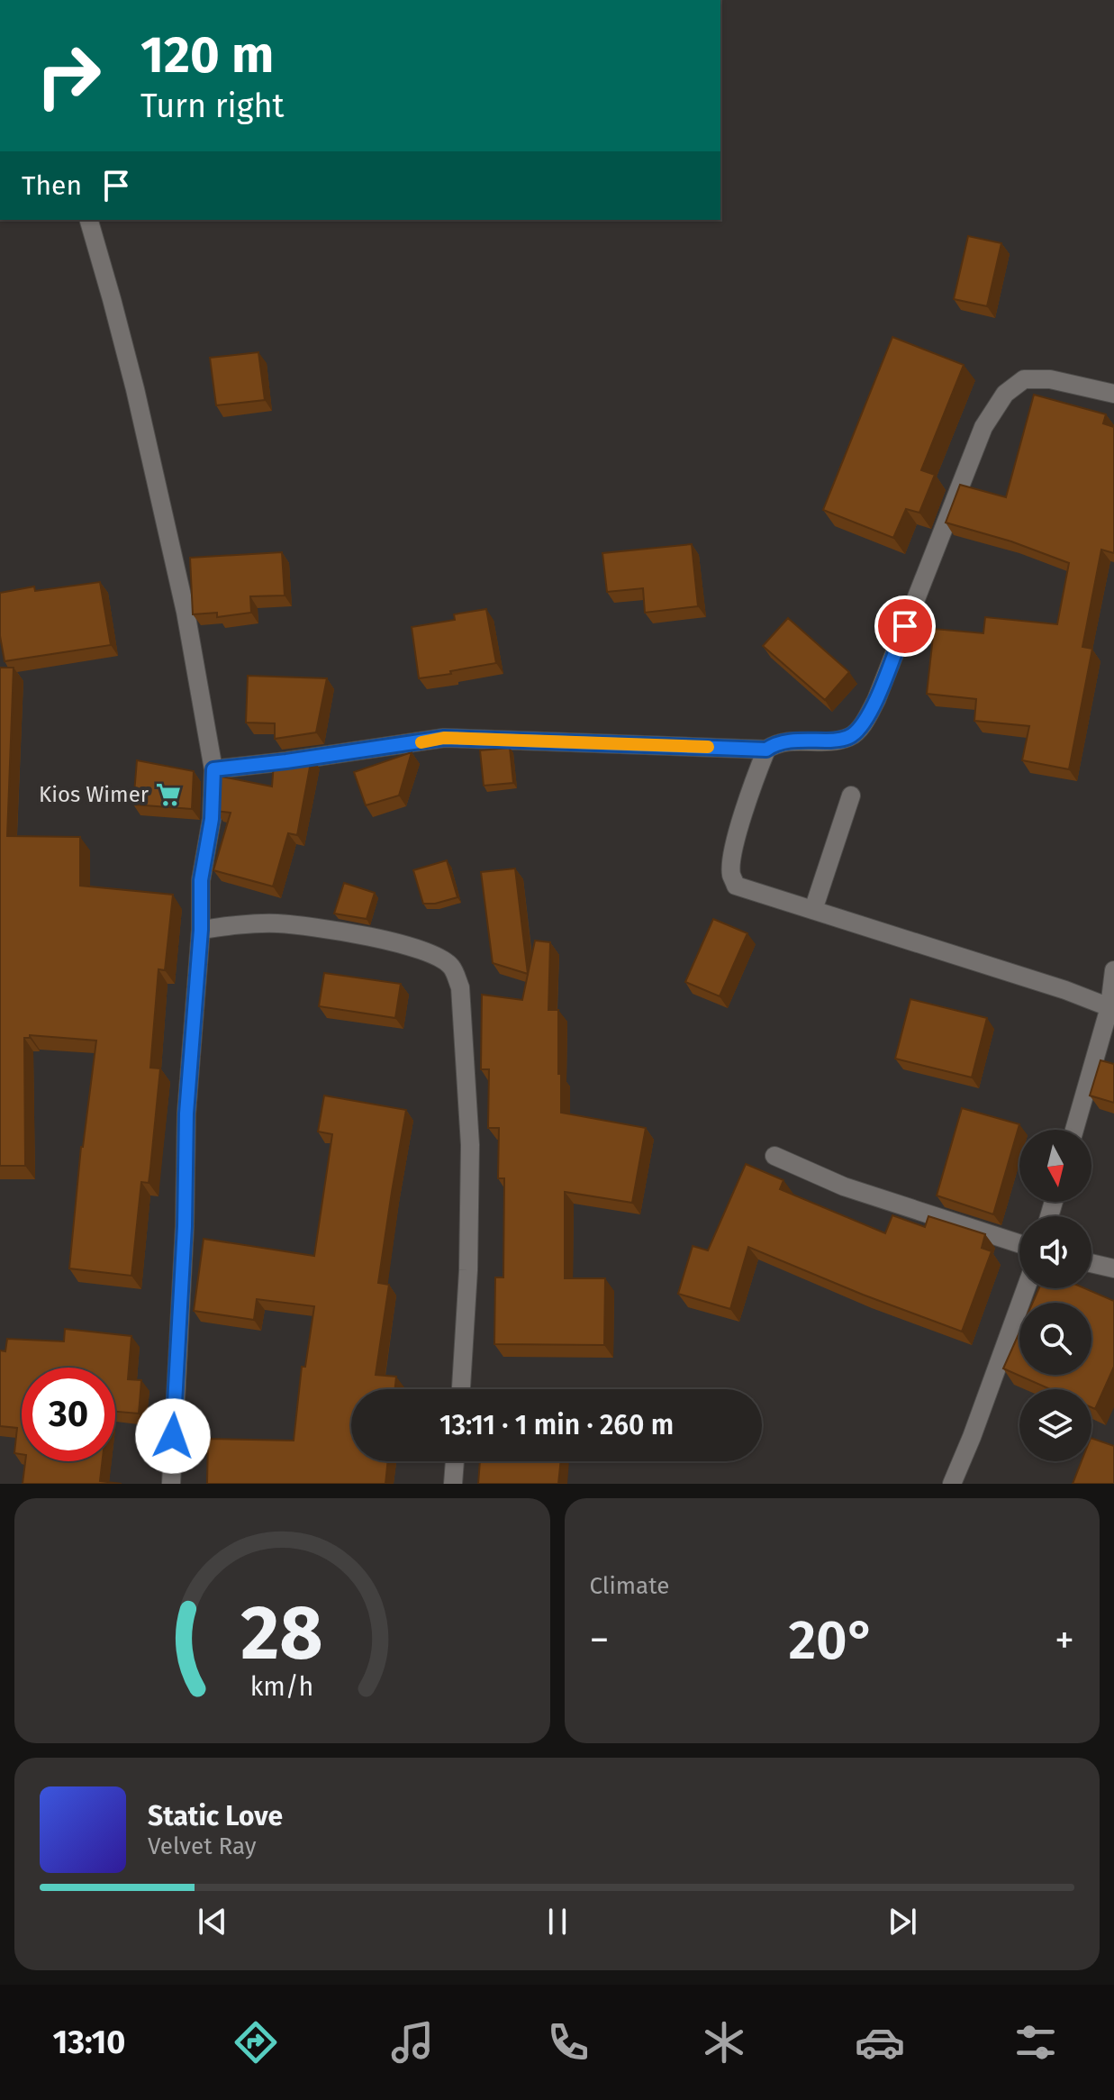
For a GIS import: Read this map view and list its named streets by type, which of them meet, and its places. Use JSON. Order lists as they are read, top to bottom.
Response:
{
  "places": {
    "supermarket": ["Kios Wimer"]
  },
  "north": "bottom",
  "page": {
    "turn": ["120 m", "Turn right"],
    "then": "Then",
    "limit": "30",
    "trip": "13:11 · 1 min · 260 m",
    "tile": "Climate",
    "heat": ["−", "20°", "+"],
    "song": ["Static Love", "Velvet Ray"],
    "tabs": "13:10",
    "gauge": ["28", "km/h"]
  }
}
